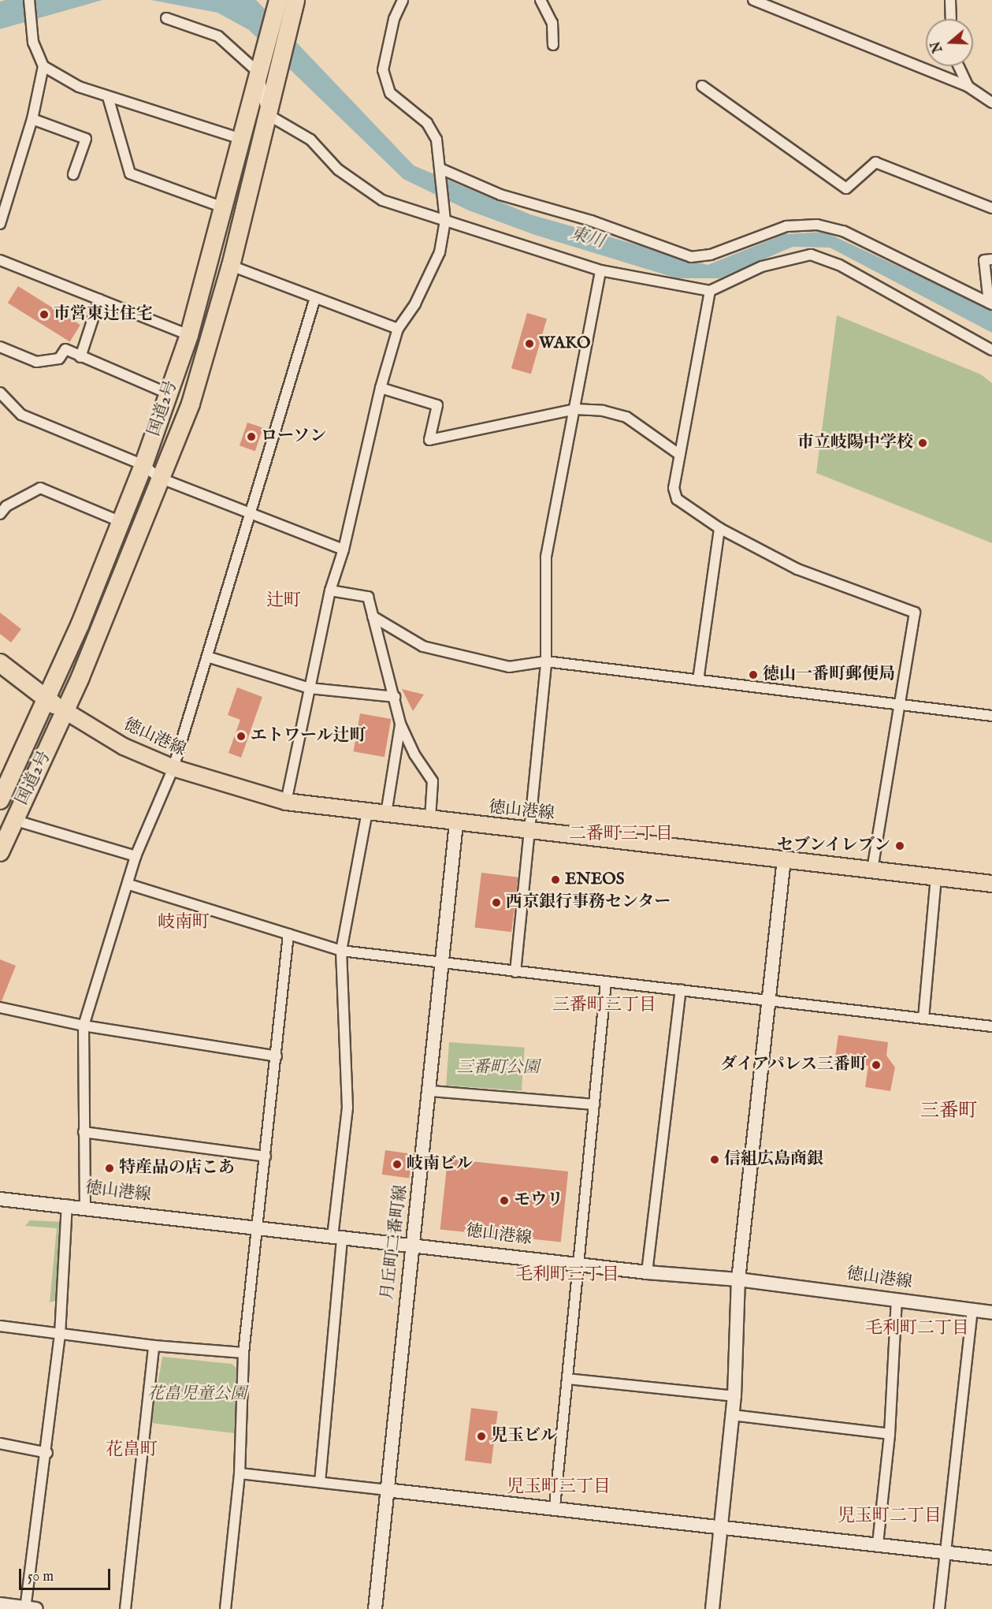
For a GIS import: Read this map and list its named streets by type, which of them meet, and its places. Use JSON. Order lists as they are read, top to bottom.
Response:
{
  "streets": {
    "highway": ["国道2号"],
    "main road": ["徳山港線"],
    "street": ["月丘町二番町線"]
  },
  "crossings": [
    ["国道2号", "徳山港線"],
    ["徳山港線", "月丘町二番町線"]
  ],
  "districts": [
    "辻町",
    "二番町三丁目",
    "岐南町",
    "三番町三丁目",
    "三番町",
    "毛利町三丁目",
    "毛利町二丁目",
    "花畠町",
    "児玉町三丁目",
    "児玉町二丁目"
  ],
  "water": ["東川"],
  "parks": ["三番町公園", "花畠児童公園"],
  "places": [
    "市営東辻住宅",
    "WAKO",
    "ローソン",
    "市立岐陽中学校",
    "徳山一番町郵便局",
    "エトワール辻町",
    "セブンイレブン",
    "ENEOS",
    "西京銀行事務センター",
    "ダイアパレス三番町",
    "信組広島商銀",
    "岐南ビル",
    "特産品の店こあ",
    "モウリ",
    "児玉ビル"
  ],
  "scale_bar": "50 m",
  "north": "left"
}
